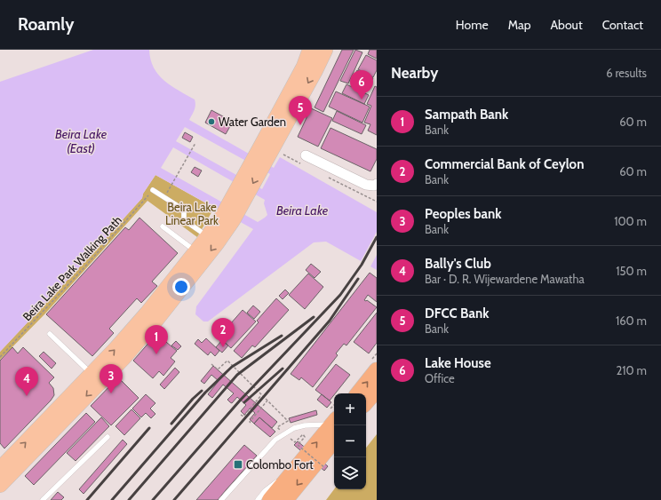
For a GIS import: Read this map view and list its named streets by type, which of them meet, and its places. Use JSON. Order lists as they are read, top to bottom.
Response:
{
  "streets": {
    "path": ["Beira Lake Park Walking Path"]
  },
  "water": ["Beira Lake (East)", "Beira Lake"],
  "parks": ["Beira Lake Linear Park"],
  "places": {
    "other": ["Water Garden"],
    "transit": ["Colombo Fort"]
  },
  "page": {
    "header": "Roamly",
    "nav": [
      "Home",
      "Map",
      "About",
      "Contact"
    ],
    "heading": ["Nearby", "6 results"],
    "pins": [
      "6",
      "5",
      "2",
      "1",
      "3",
      "4"
    ],
    "list": [
      {
        "mark": "1",
        "name": "Sampath Bank",
        "note": "Bank",
        "value": "60 m"
      },
      {
        "mark": "2",
        "name": "Commercial Bank of Ceylon",
        "note": "Bank",
        "value": "60 m"
      },
      {
        "mark": "3",
        "name": "Peoples bank",
        "note": "Bank",
        "value": "100 m"
      },
      {
        "mark": "4",
        "name": "Bally's Club",
        "note": "Bar · D. R. Wijewardene Mawatha",
        "value": "150 m"
      },
      {
        "mark": "5",
        "name": "DFCC Bank",
        "note": "Bank",
        "value": "160 m"
      },
      {
        "mark": "6",
        "name": "Lake House",
        "note": "Office",
        "value": "210 m"
      }
    ],
    "map_buttons": ["+", "−"]
  }
}
